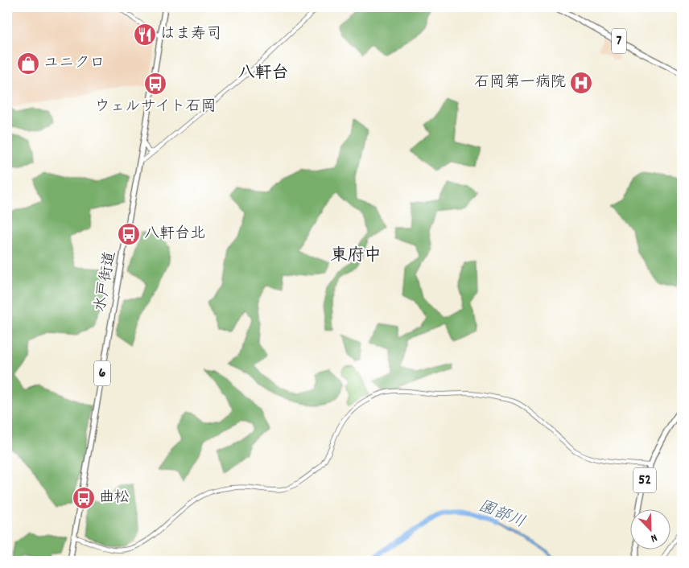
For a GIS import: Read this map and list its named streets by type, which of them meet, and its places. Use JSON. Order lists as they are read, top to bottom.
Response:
{
  "streets": {
    "main road": [
      "7",
      "水戸街道",
      "6",
      "52"
    ]
  },
  "districts": ["八軒台", "東府中"],
  "water": ["園部川"],
  "places": {
    "restaurant": ["はま寿司"],
    "shop": ["ユニクロ"],
    "hospital": ["石岡第一病院"],
    "bus stop": ["ウェルサイト石岡", "八軒台北", "曲松"]
  },
  "north": "bottom right"
}
